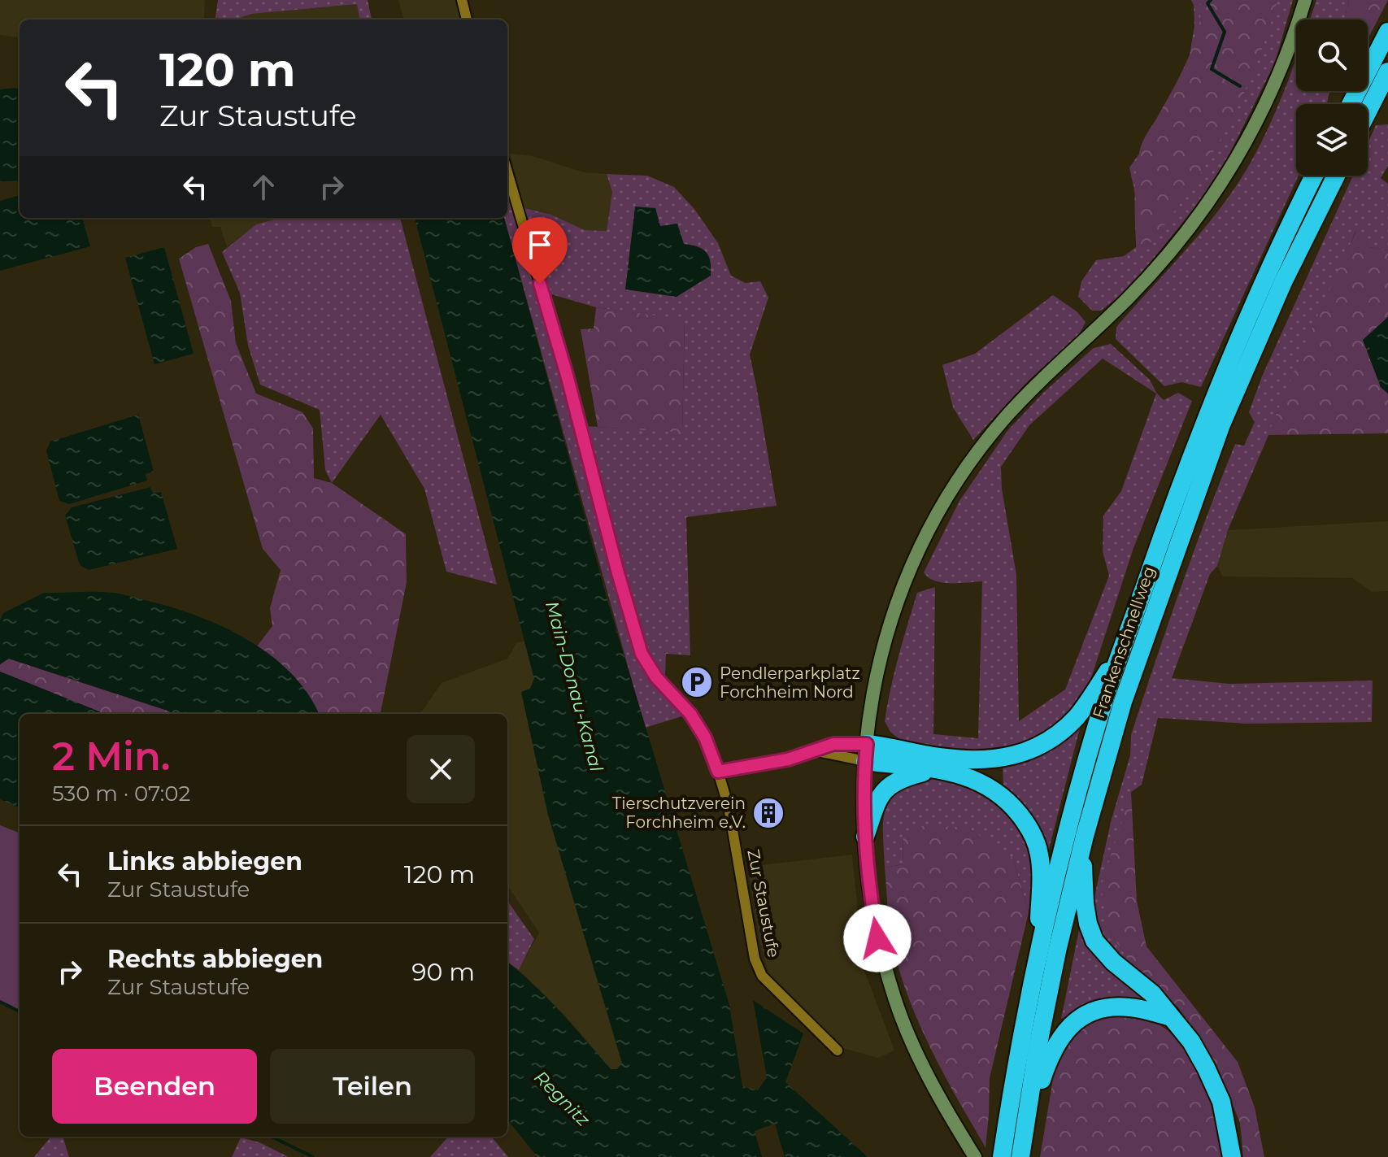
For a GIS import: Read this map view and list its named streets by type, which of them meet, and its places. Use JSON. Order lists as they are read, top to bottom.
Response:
{
  "streets": {
    "highway": ["Frankenschnellweg"],
    "street": ["Zur Staustufe"]
  },
  "water": ["Main-Donau-Kanal", "Regnitz"],
  "places": {
    "parking": ["Pendlerparkplatz Forchheim Nord"],
    "building": ["Tierschutzverein Forchheim e.V."]
  },
  "page": {
    "turn": ["120 m", "Zur Staustufe"],
    "heading": ["2 Min.", "530 m · 07:02"],
    "list": [
      {
        "name": "Links abbiegen",
        "note": "Zur Staustufe",
        "value": "120 m"
      },
      {
        "name": "Rechts abbiegen",
        "note": "Zur Staustufe",
        "value": "90 m"
      }
    ],
    "buttons": ["Beenden", "Teilen"]
  }
}
